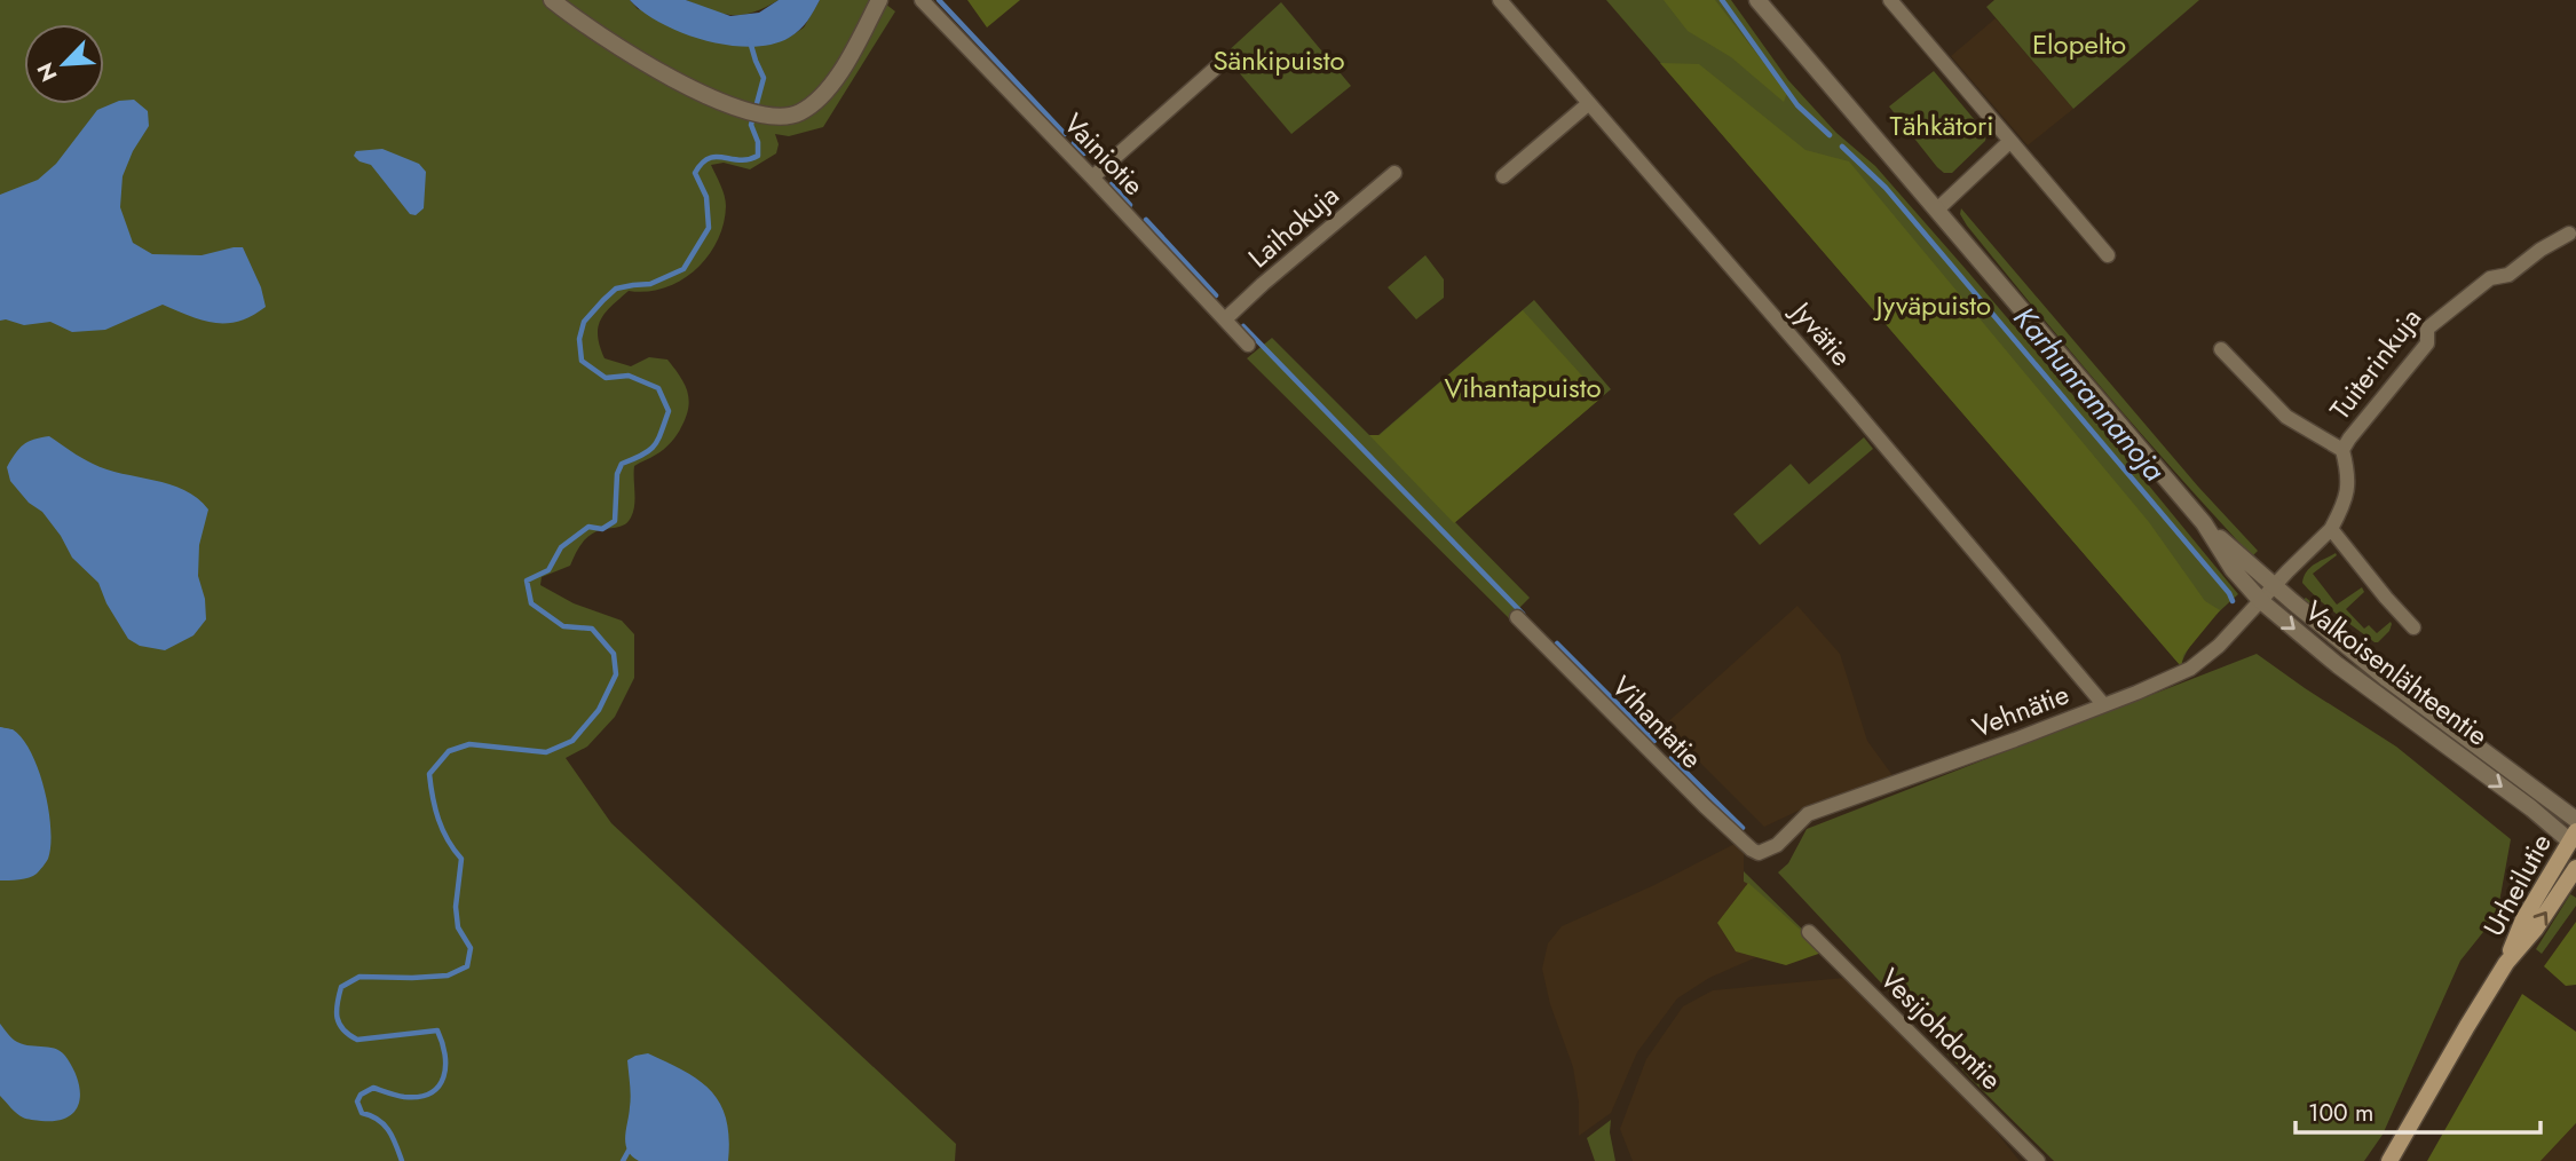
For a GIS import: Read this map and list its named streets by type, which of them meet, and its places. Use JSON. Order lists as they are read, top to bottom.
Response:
{
  "streets": {
    "main road": ["Urheilutie"],
    "street": [
      "Vainiotie",
      "Laihokuja",
      "Jyvätie",
      "Tuiterinkuja",
      "Valkoisenlähteentie",
      "Vehnätie",
      "Vihantatie",
      "Vesijohdontie"
    ]
  },
  "crossings": [
    ["Vainiotie", "Laihokuja"],
    ["Jyvätie", "Vehnätie"],
    ["Valkoisenlähteentie", "Vehnätie"],
    ["Valkoisenlähteentie", "Urheilutie"],
    ["Vehnätie", "Vihantatie"]
  ],
  "water": ["Karhunrannanoja"],
  "parks": [
    "Elopelto",
    "Sänkipuisto",
    "Tähkätori",
    "Jyväpuisto",
    "Vihantapuisto"
  ],
  "scale_bar": "100 m",
  "north": "bottom left"
}
